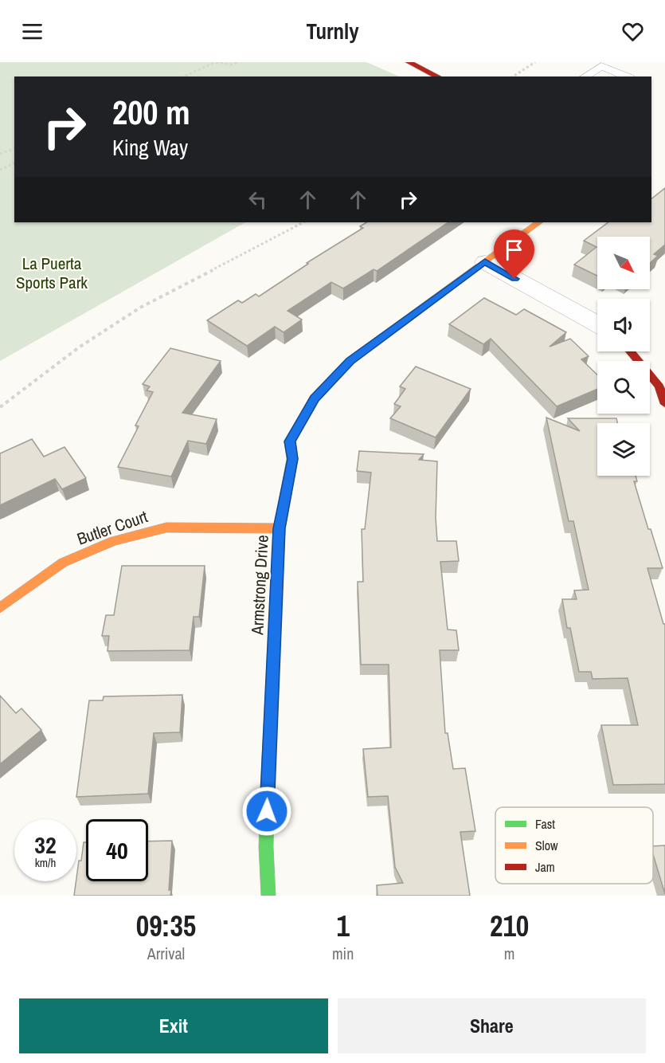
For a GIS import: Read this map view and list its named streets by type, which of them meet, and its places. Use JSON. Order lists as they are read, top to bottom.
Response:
{
  "streets": {
    "street": ["Butler Court", "Armstrong Drive"]
  },
  "crossings": [
    ["Butler Court", "Armstrong Drive"]
  ],
  "parks": ["La Puerta Sports Park"],
  "legend": ["Fast", "Slow", "Jam"],
  "north": "bottom right",
  "page": {
    "header": "Turnly",
    "turn": ["200 m", "King Way"],
    "speed": "32 km/h",
    "limit": "40",
    "eta": [
      "09:35",
      "Arrival",
      "1",
      "min",
      "210",
      "m"
    ],
    "buttons": ["Exit", "Share"]
  }
}
